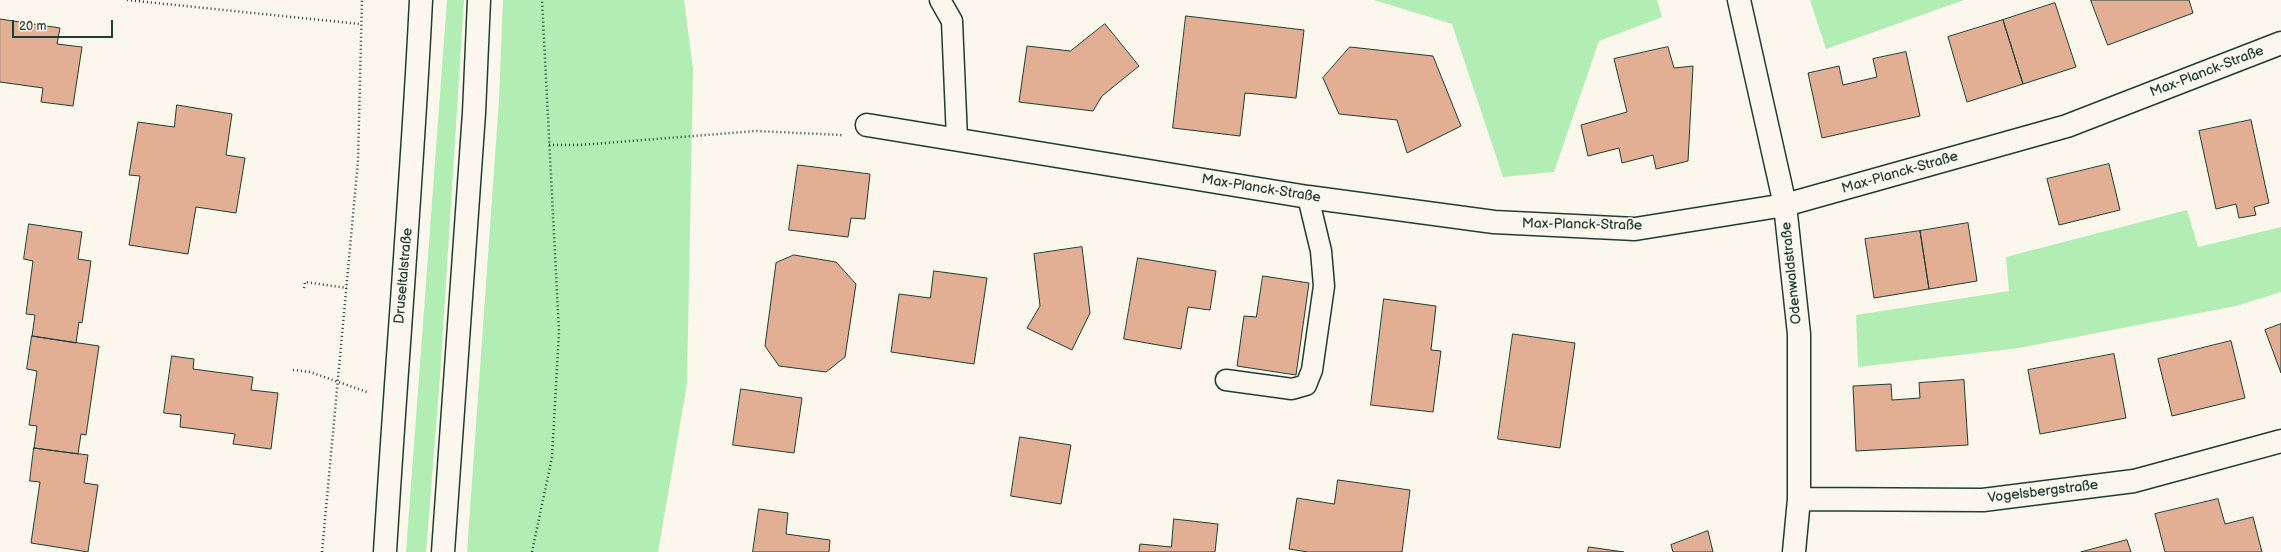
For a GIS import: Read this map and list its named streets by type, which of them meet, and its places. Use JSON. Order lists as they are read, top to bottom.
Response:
{
  "streets": {
    "street": [
      "Max-Planck-Straße",
      "Odenwaldstraße",
      "Druseltalstraße",
      "Vogelsbergstraße"
    ]
  },
  "crossings": [
    ["Max-Planck-Straße", "Odenwaldstraße"],
    ["Odenwaldstraße", "Vogelsbergstraße"]
  ],
  "scale_bar": "20 m"
}
